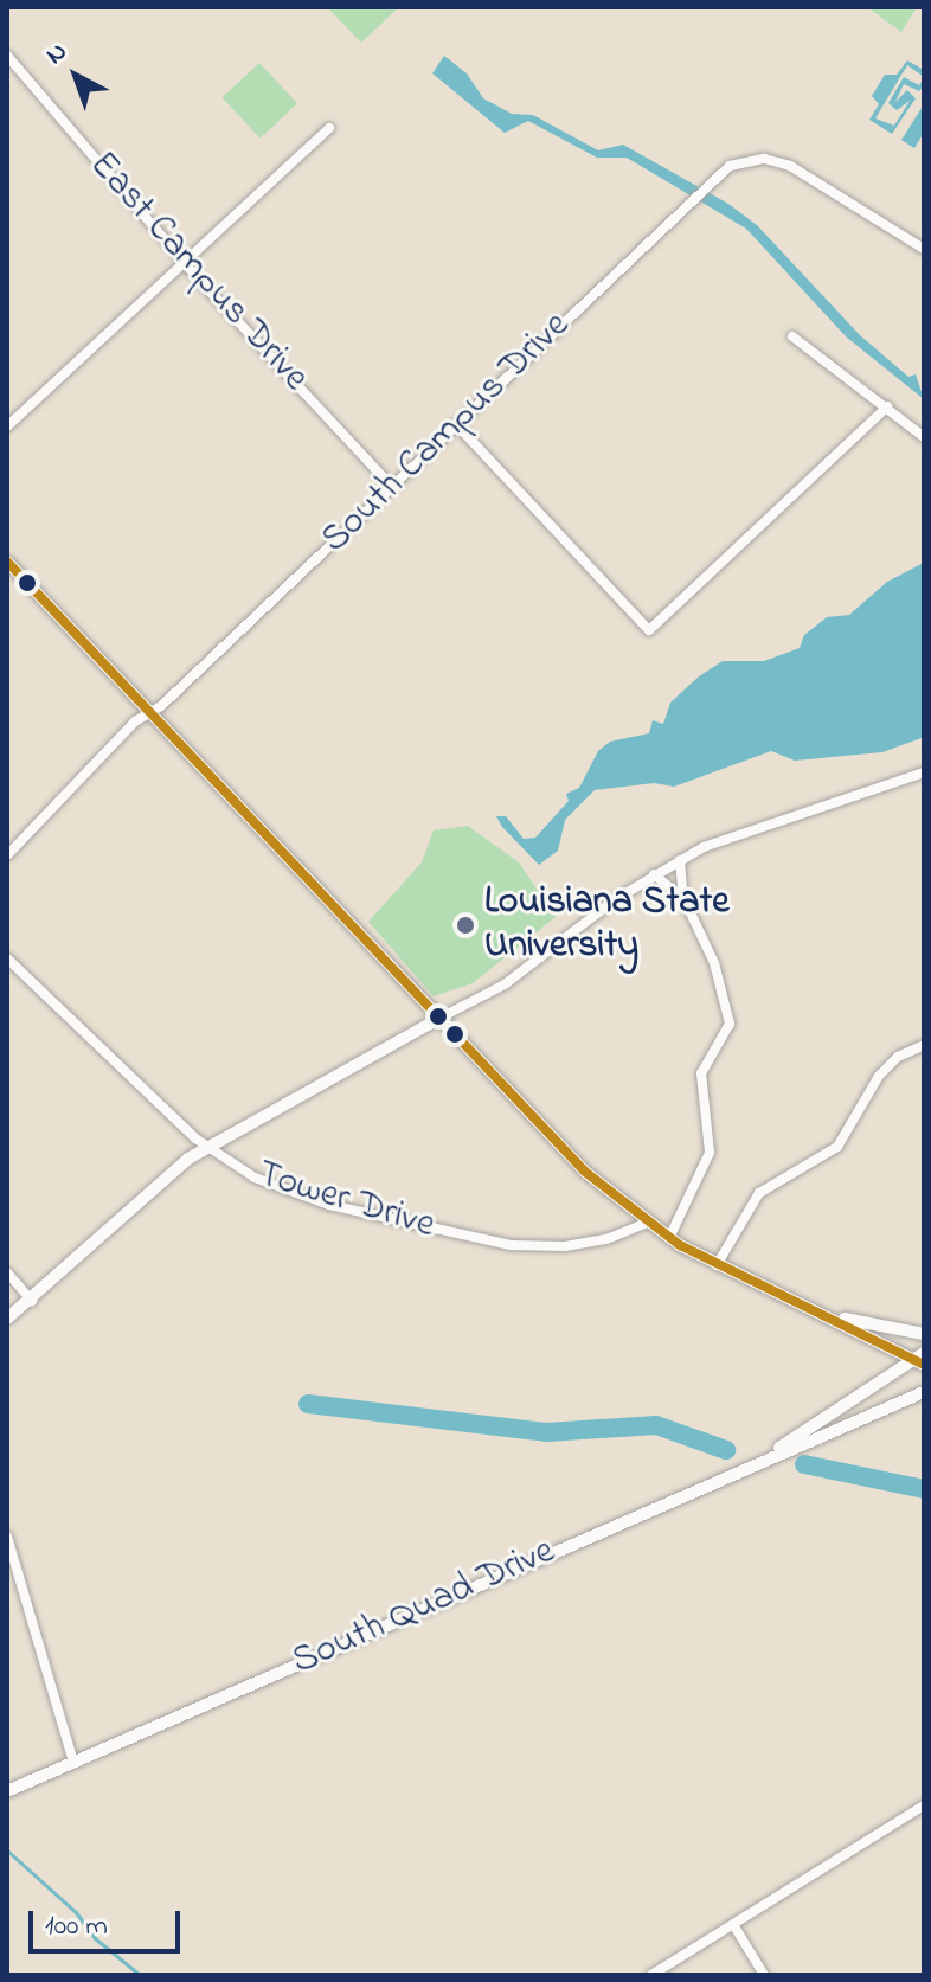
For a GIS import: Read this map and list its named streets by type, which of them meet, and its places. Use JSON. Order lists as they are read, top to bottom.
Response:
{
  "streets": {
    "street": [
      "East Campus Drive",
      "South Campus Drive",
      "Tower Drive",
      "South Quad Drive"
    ]
  },
  "crossings": [
    ["East Campus Drive", "South Campus Drive"]
  ],
  "places": ["Louisiana State University"],
  "scale_bar": "100 m",
  "north": "top left"
}
